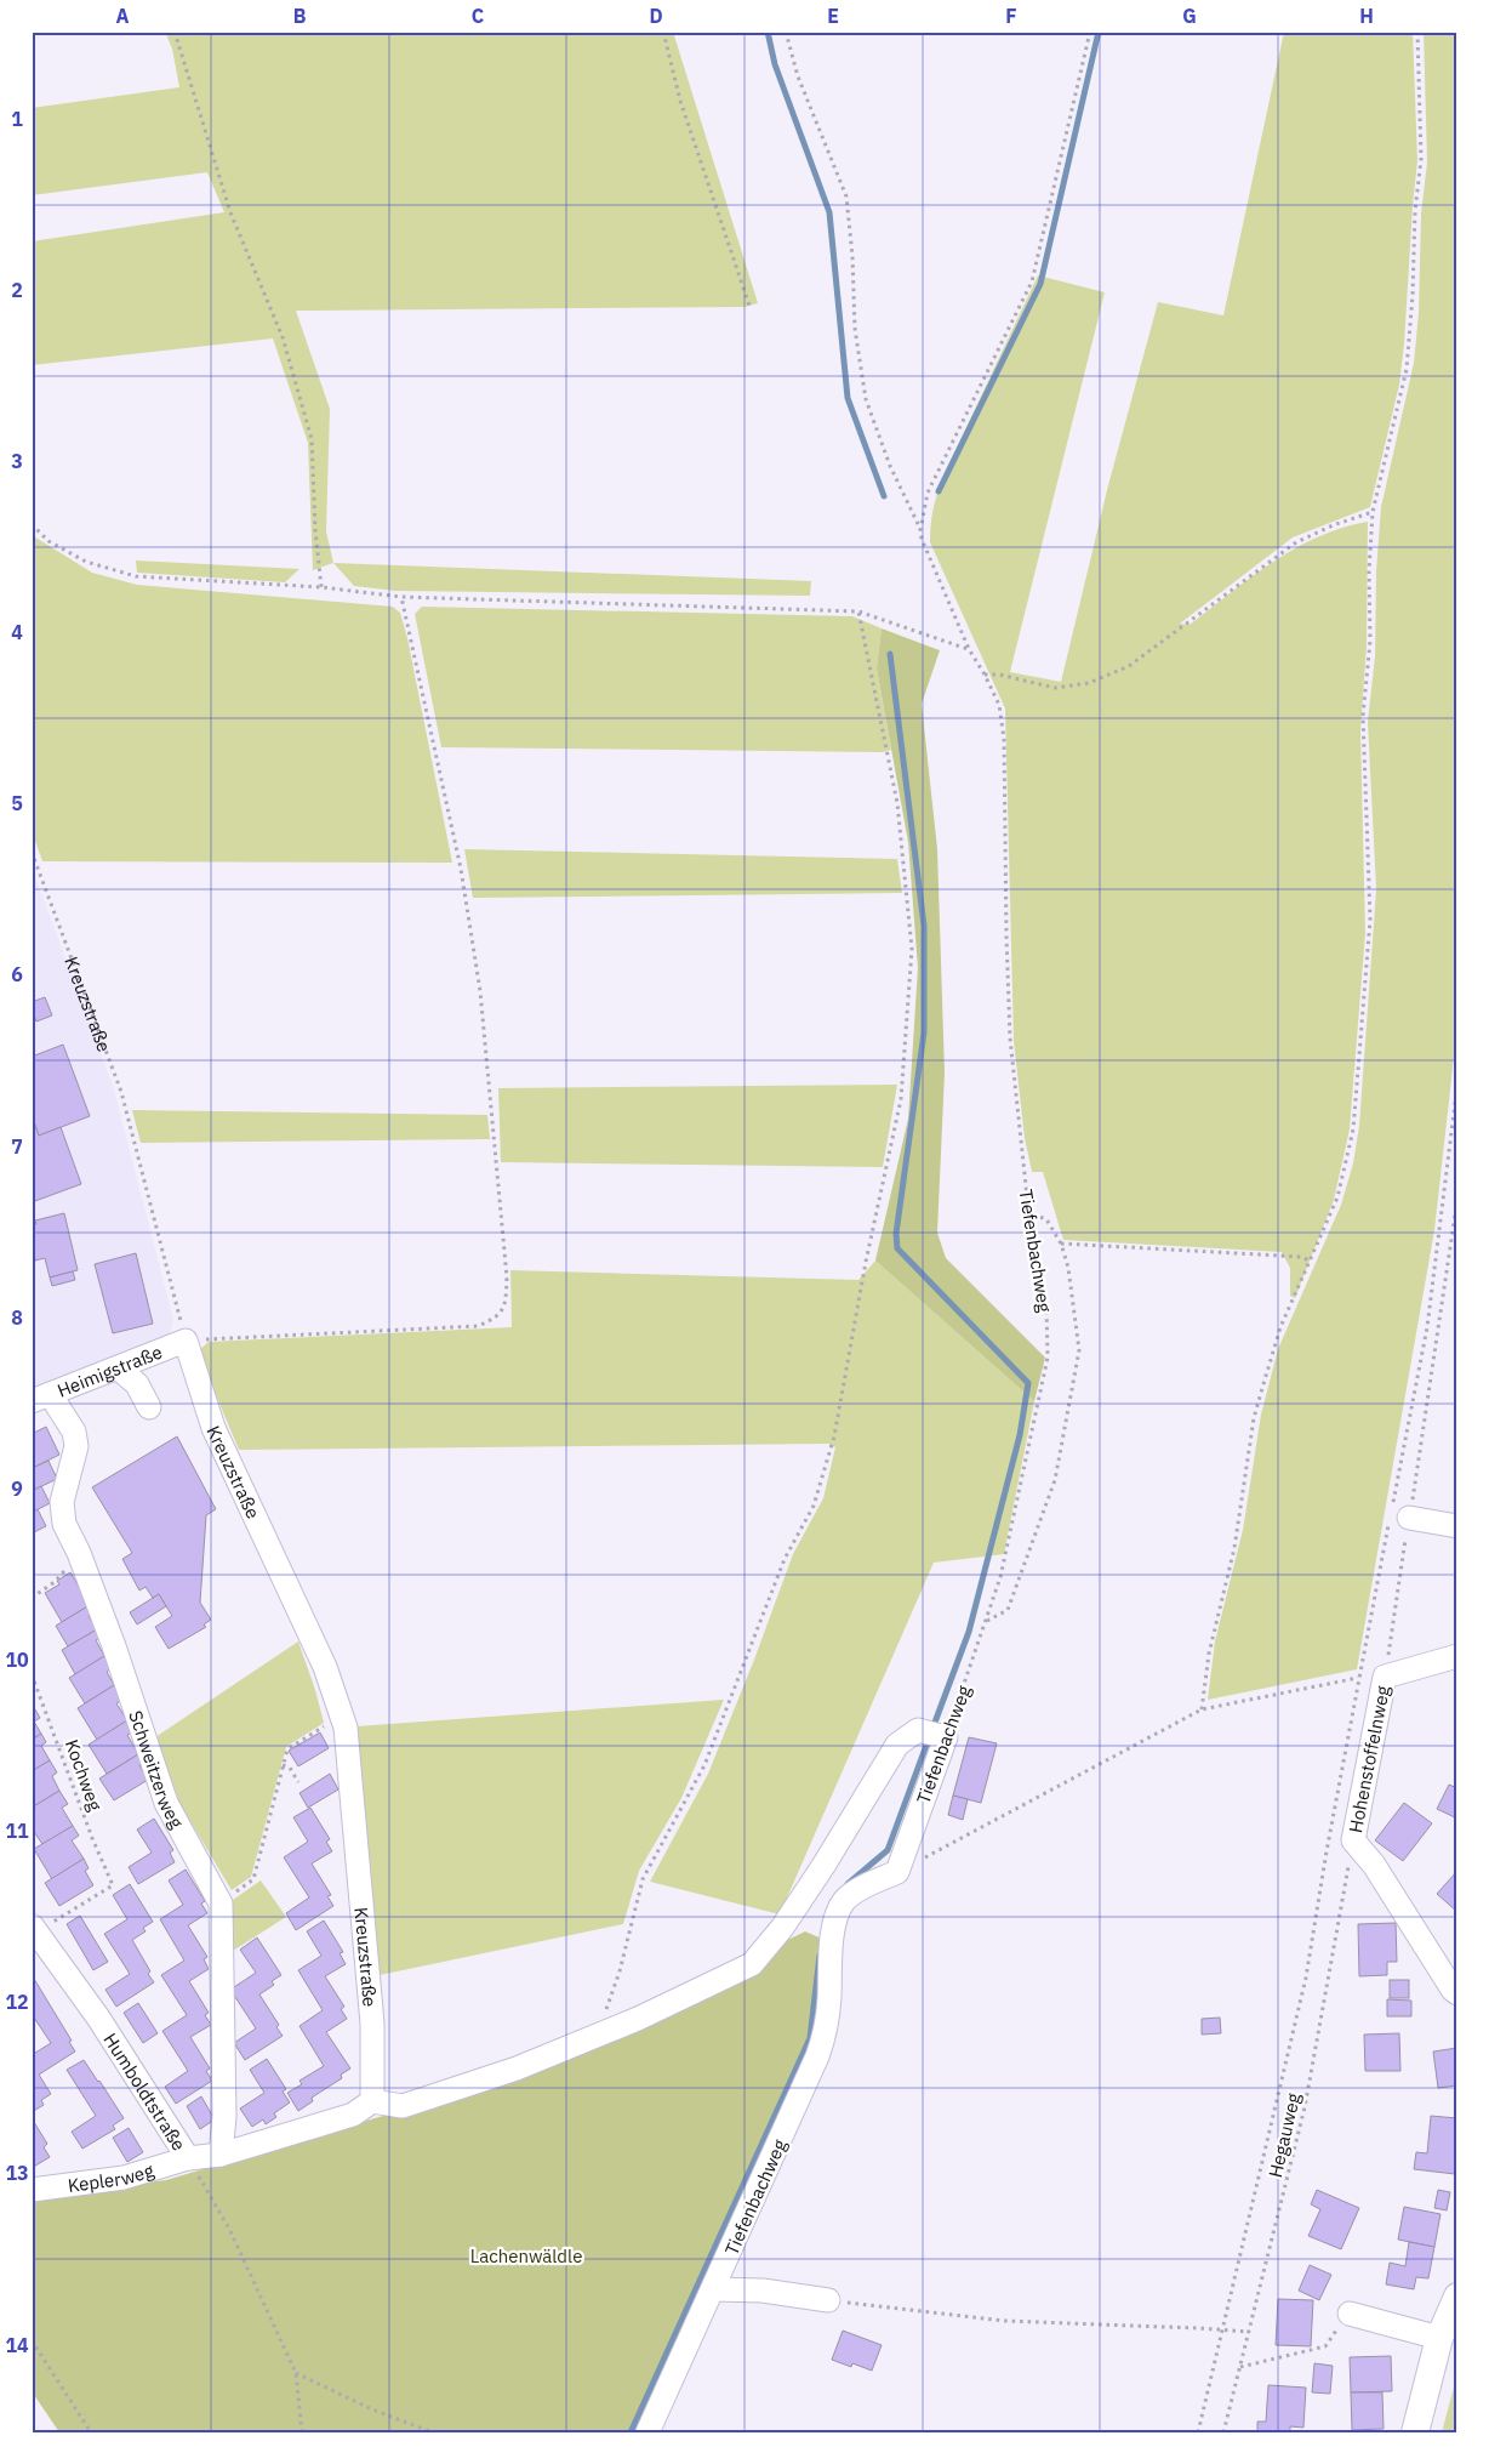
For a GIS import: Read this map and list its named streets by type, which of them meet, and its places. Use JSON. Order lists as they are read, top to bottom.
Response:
{
  "streets": {
    "street": [
      "Kreuzstraße",
      "Tiefenbachweg",
      "Heimigstraße",
      "Hohenstoffelnweg",
      "Schweitzerweg",
      "Humboldtstraße",
      "Keplerweg"
    ],
    "path": ["Kochweg", "Hegauweg"]
  },
  "crossings": [
    ["Kreuzstraße", "Heimigstraße"],
    ["Kreuzstraße", "Humboldtstraße"],
    ["Heimigstraße", "Schweitzerweg"],
    ["Hohenstoffelnweg", "Hegauweg"],
    ["Schweitzerweg", "Humboldtstraße"],
    ["Kochweg", "Humboldtstraße"],
    ["Humboldtstraße", "Keplerweg"]
  ],
  "parks": ["Lachenwäldle"],
  "grid": {
    "columns": [
      "A",
      "B",
      "C",
      "D",
      "E",
      "F",
      "G",
      "H"
    ],
    "rows": [
      "1",
      "2",
      "3",
      "4",
      "5",
      "6",
      "7",
      "8",
      "9",
      "10",
      "11",
      "12",
      "13",
      "14"
    ]
  }
}
